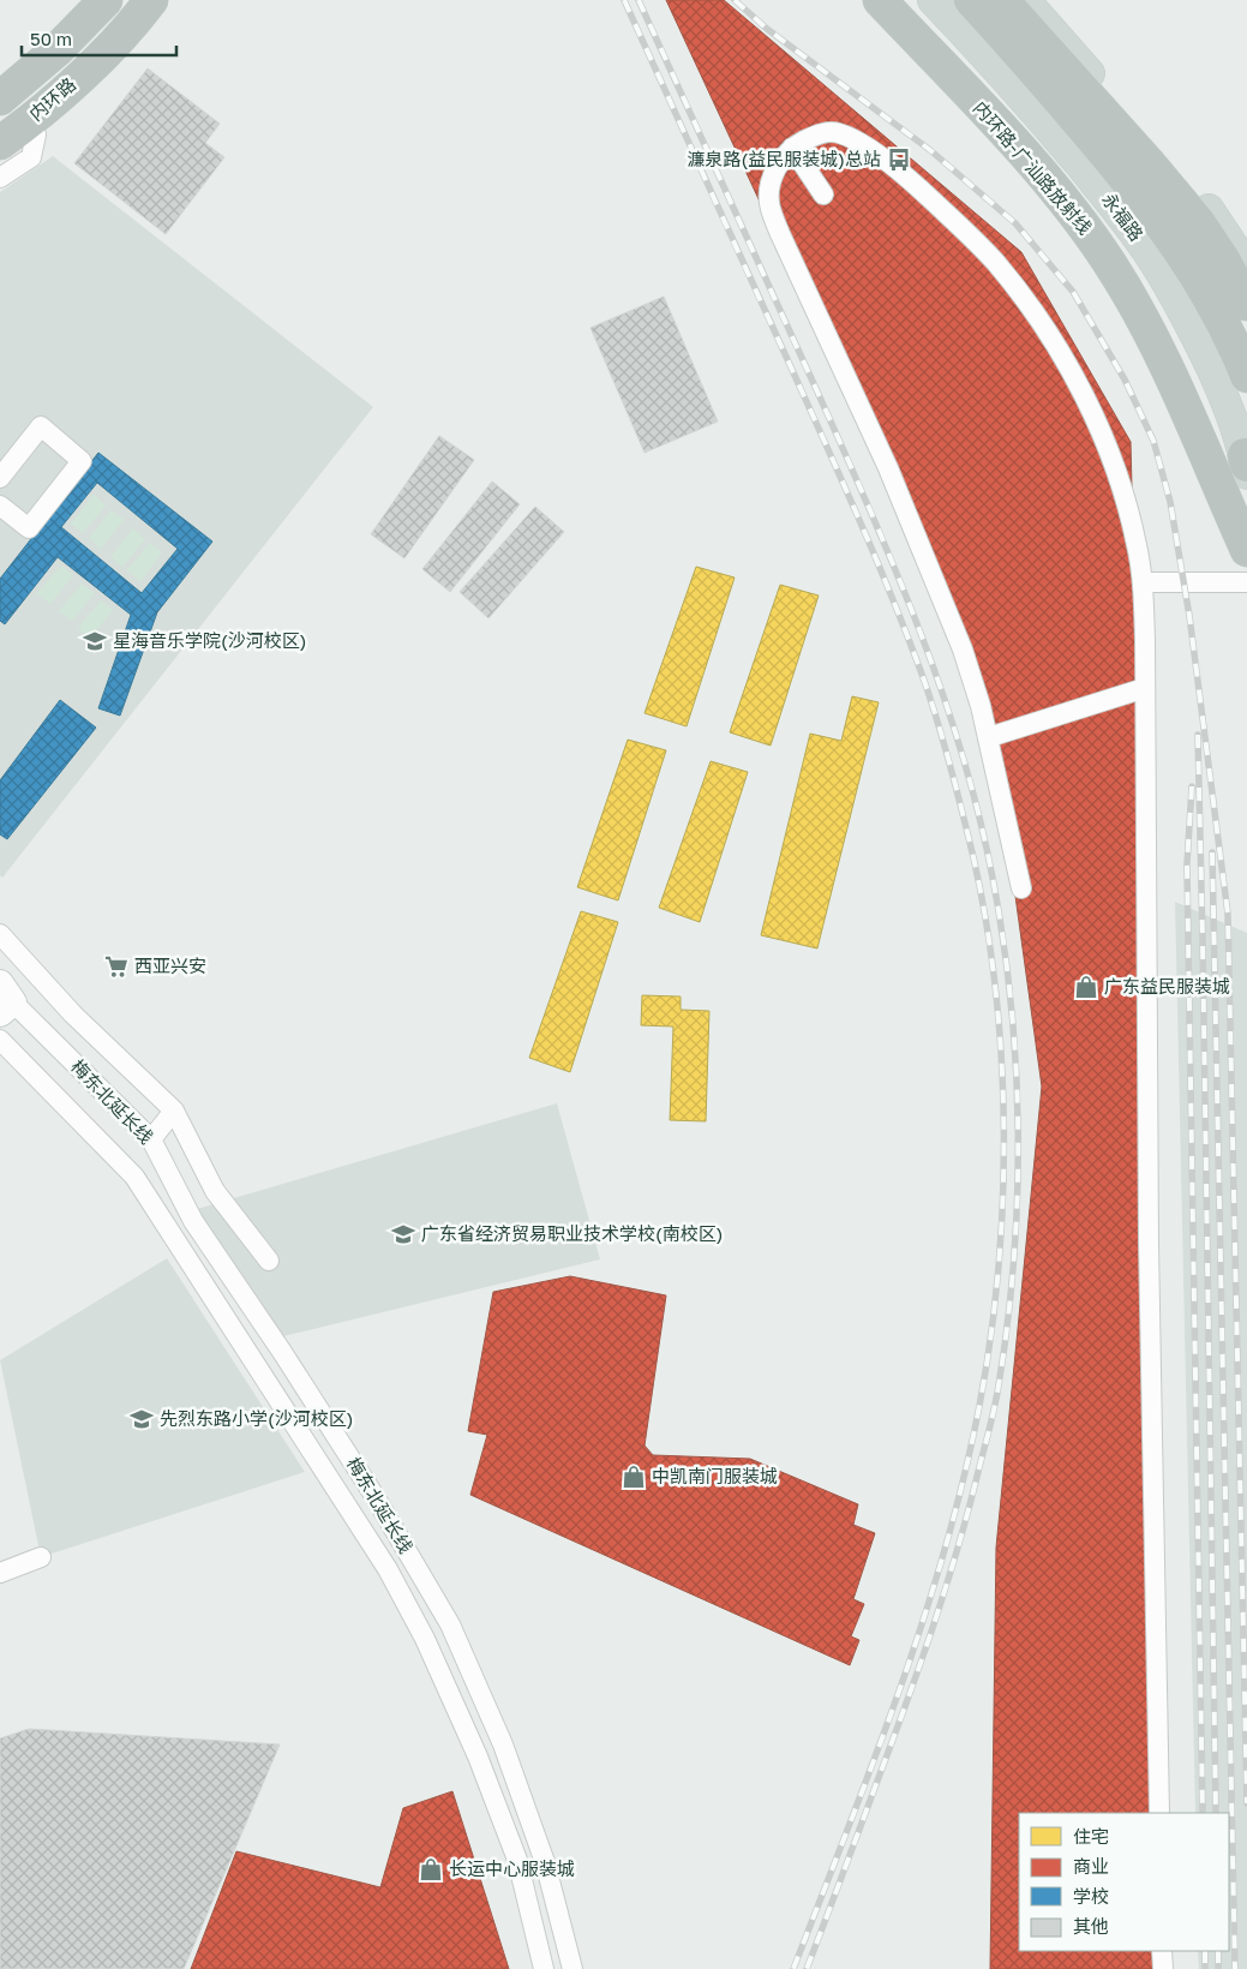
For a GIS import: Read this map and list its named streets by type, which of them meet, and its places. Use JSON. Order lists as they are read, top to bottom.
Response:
{
  "streets": {
    "highway": ["内环路", "内环路-广汕路放射线"],
    "main road": ["永福路"],
    "street": ["梅东北延长线"]
  },
  "places": {
    "bus stop": ["濂泉路(益民服装城)总站"],
    "school or university": ["星海音乐学院(沙河校区)", "广东省经济贸易职业技术学校(南校区)", "先烈东路小学(沙河校区)"],
    "supermarket": ["西亚兴安"],
    "shop": ["广东益民服装城", "中凯南门服装城", "长运中心服装城"]
  },
  "legend": [
    "住宅",
    "商业",
    "学校",
    "其他"
  ],
  "scale_bar": "50 m"
}
